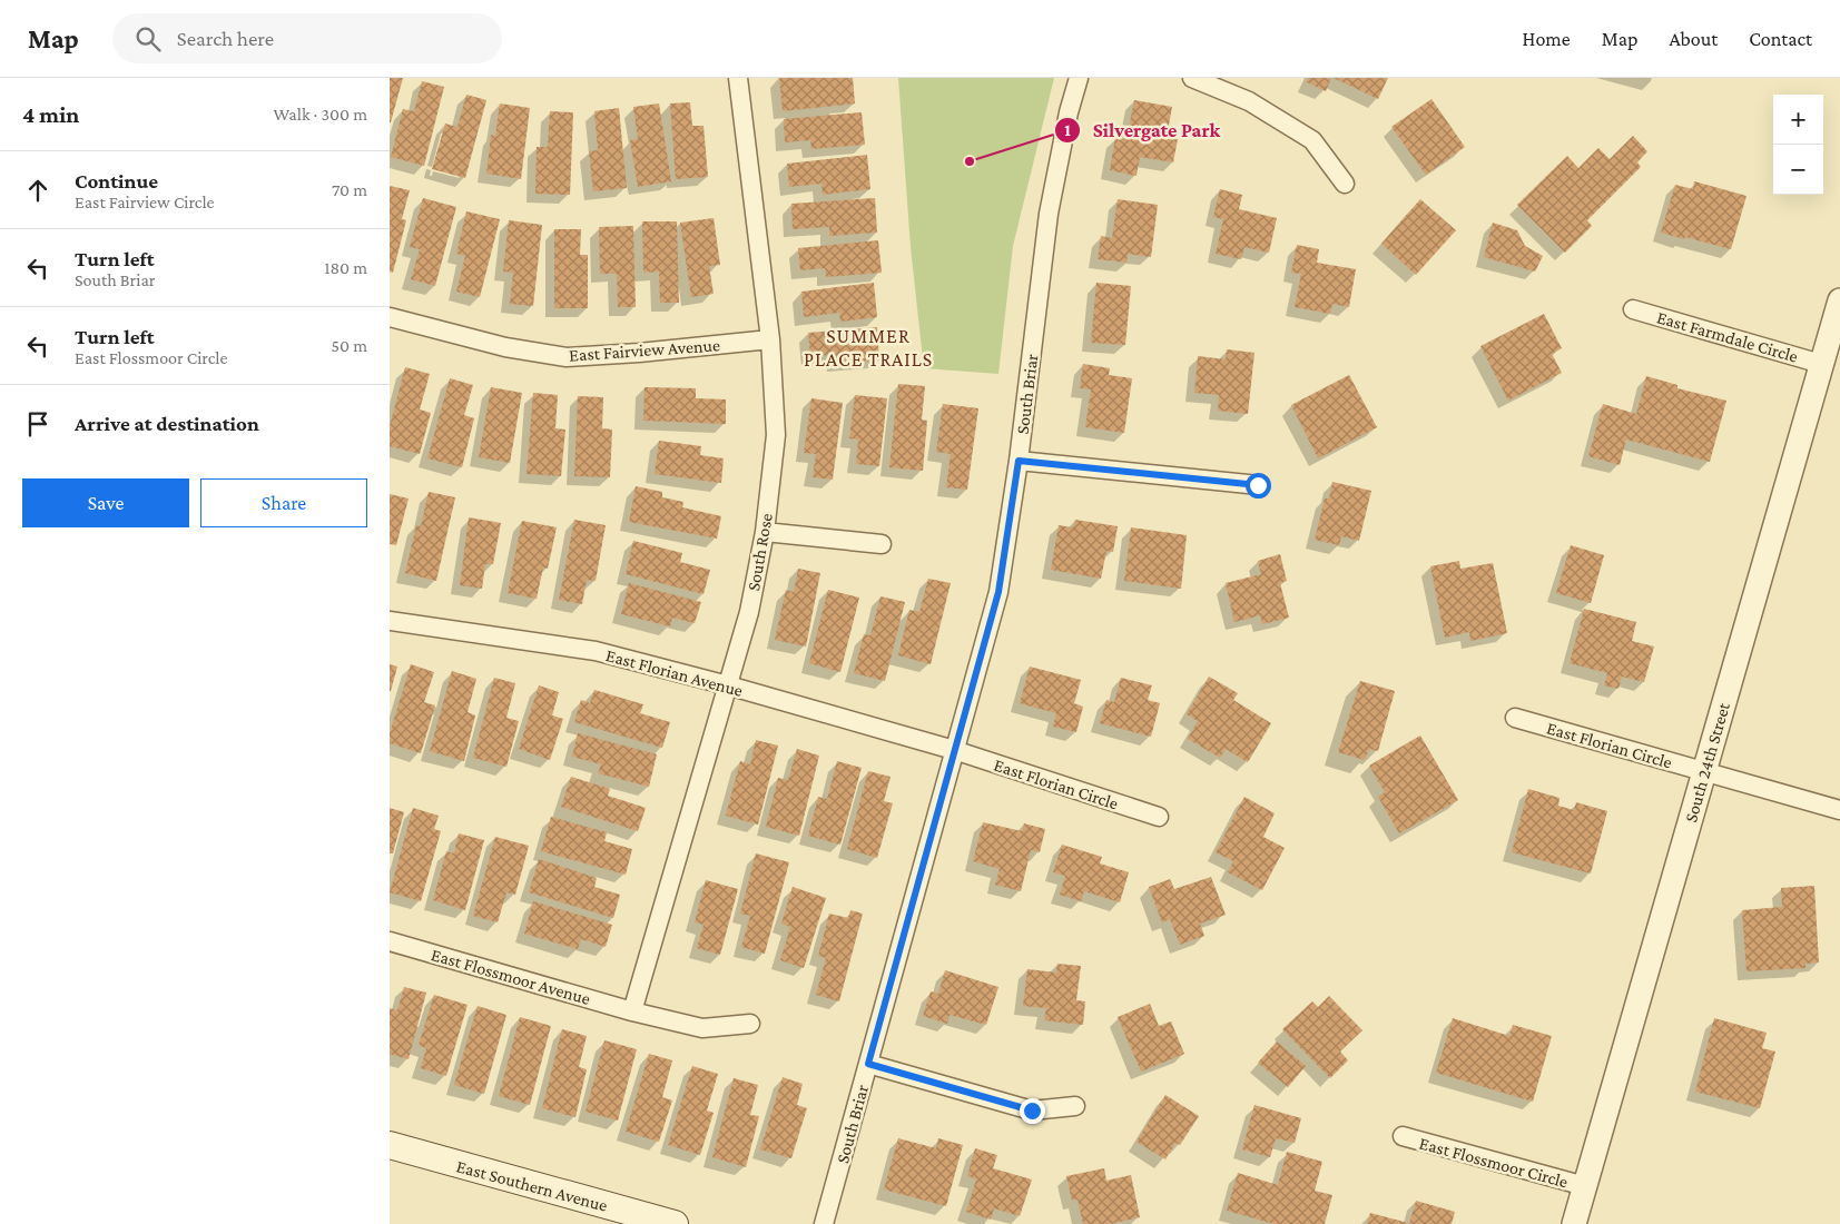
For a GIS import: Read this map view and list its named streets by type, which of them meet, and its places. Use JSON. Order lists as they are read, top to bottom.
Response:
{
  "streets": {
    "main road": ["East Southern Avenue"],
    "street": [
      "East Farmdale Circle",
      "East Fairview Avenue",
      "South Briar",
      "South Rose",
      "East Florian Avenue",
      "East Florian Circle",
      "South 24th Street",
      "East Flossmoor Avenue",
      "East Flossmoor Circle"
    ]
  },
  "crossings": [
    ["East Farmdale Circle", "South 24th Street"],
    ["East Fairview Avenue", "South Rose"],
    ["South Briar", "East Florian Avenue"],
    ["South Briar", "East Florian Circle"],
    ["South Rose", "East Florian Avenue"],
    ["South Rose", "East Flossmoor Avenue"],
    ["East Florian Avenue", "East Florian Circle"],
    ["East Florian Circle", "South 24th Street"],
    ["South 24th Street", "East Flossmoor Circle"]
  ],
  "districts": ["SUMMER PLACE TRAILS"],
  "places": ["Silvergate Park"],
  "page": {
    "header": "Map",
    "search": "Search here",
    "nav": [
      "Home",
      "Map",
      "About",
      "Contact"
    ],
    "heading": ["4 min", "Walk · 300 m"],
    "map_buttons": ["+", "−"],
    "list": [
      ["Continue", "East Fairview Circle", "70 m"],
      ["Turn left", "South Briar", "180 m"],
      ["Turn left", "East Flossmoor Circle", "50 m"],
      "Arrive at destination"
    ],
    "buttons": ["Save", "Share"]
  }
}
